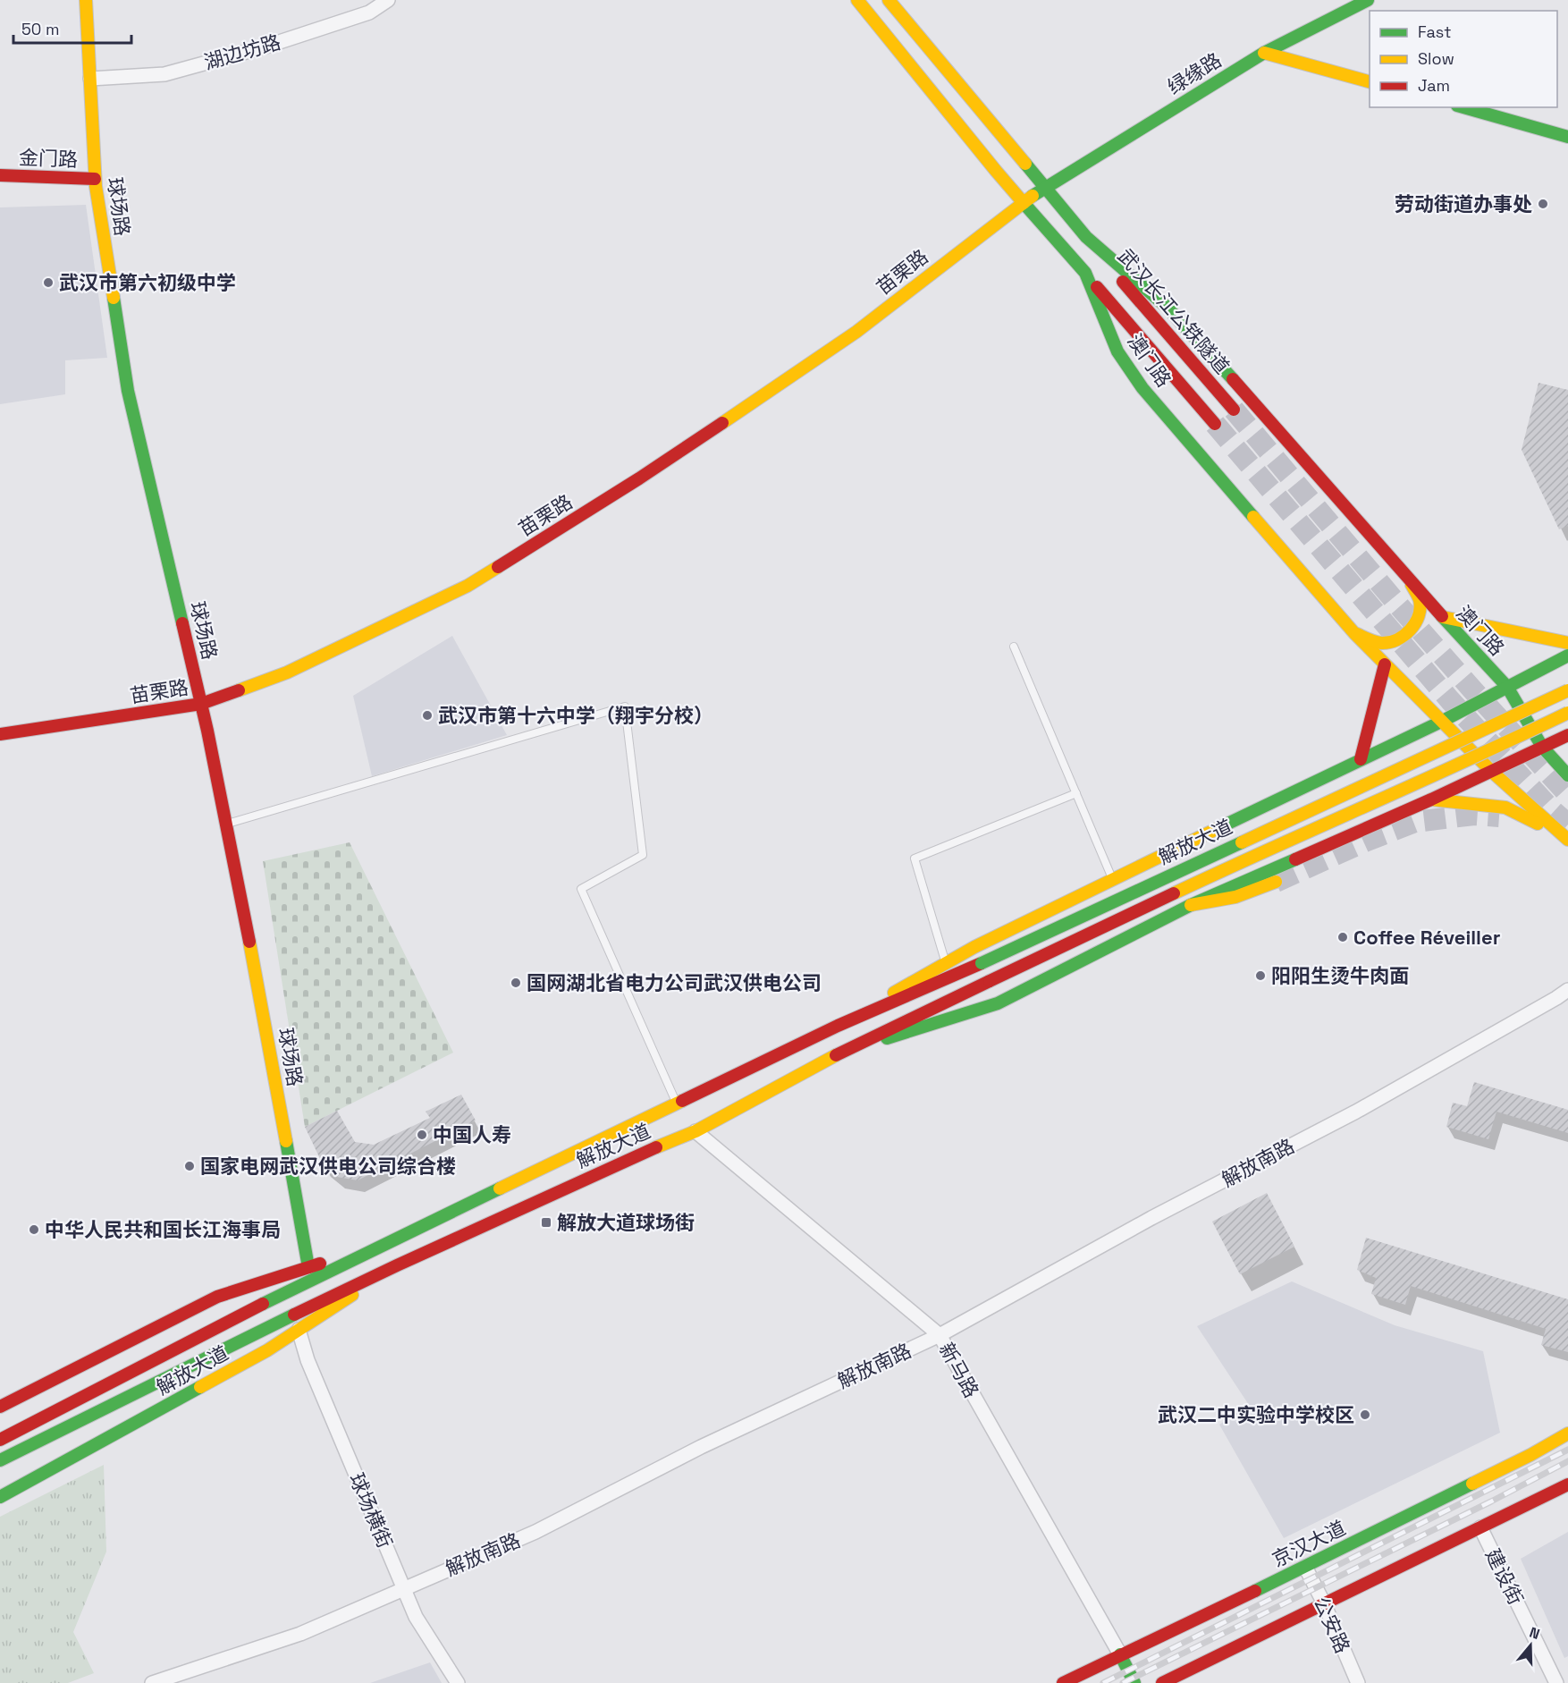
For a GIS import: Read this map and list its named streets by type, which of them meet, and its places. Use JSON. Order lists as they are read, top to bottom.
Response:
{
  "streets": {
    "main road": [
      "绿缘路",
      "金门路",
      "球场路",
      "苗栗路",
      "武汉长江公铁隧道",
      "澳门路",
      "解放大道",
      "新马路",
      "京汉大道"
    ],
    "street": [
      "湖边坊路",
      "解放南路",
      "球场横街",
      "建设街",
      "公安路"
    ]
  },
  "crossings": [
    ["湖边坊路", "球场路"],
    ["绿缘路", "苗栗路"],
    ["绿缘路", "澳门路"],
    ["金门路", "球场路"],
    ["球场路", "苗栗路"],
    ["球场路", "解放大道"],
    ["苗栗路", "澳门路"],
    ["武汉长江公铁隧道", "澳门路"],
    ["澳门路", "解放大道"],
    ["解放大道", "新马路"],
    ["解放大道", "球场横街"],
    ["解放南路", "新马路"],
    ["解放南路", "球场横街"],
    ["新马路", "京汉大道"],
    ["京汉大道", "公安路"]
  ],
  "places": {
    "other": [
      "劳动街道办事处",
      "武汉市第六初级中学",
      "武汉市第十六中学（翔宇分校）",
      "Coffee Réveiller",
      "阳阳生烫牛肉面",
      "国网湖北省电力公司武汉供电公司",
      "中国人寿",
      "国家电网武汉供电公司综合楼",
      "中华人民共和国长江海事局",
      "武汉二中实验中学校区"
    ],
    "transit": ["解放大道球场街"]
  },
  "legend": ["Fast", "Slow", "Jam"],
  "scale_bar": "50 m",
  "north": "top"
}
